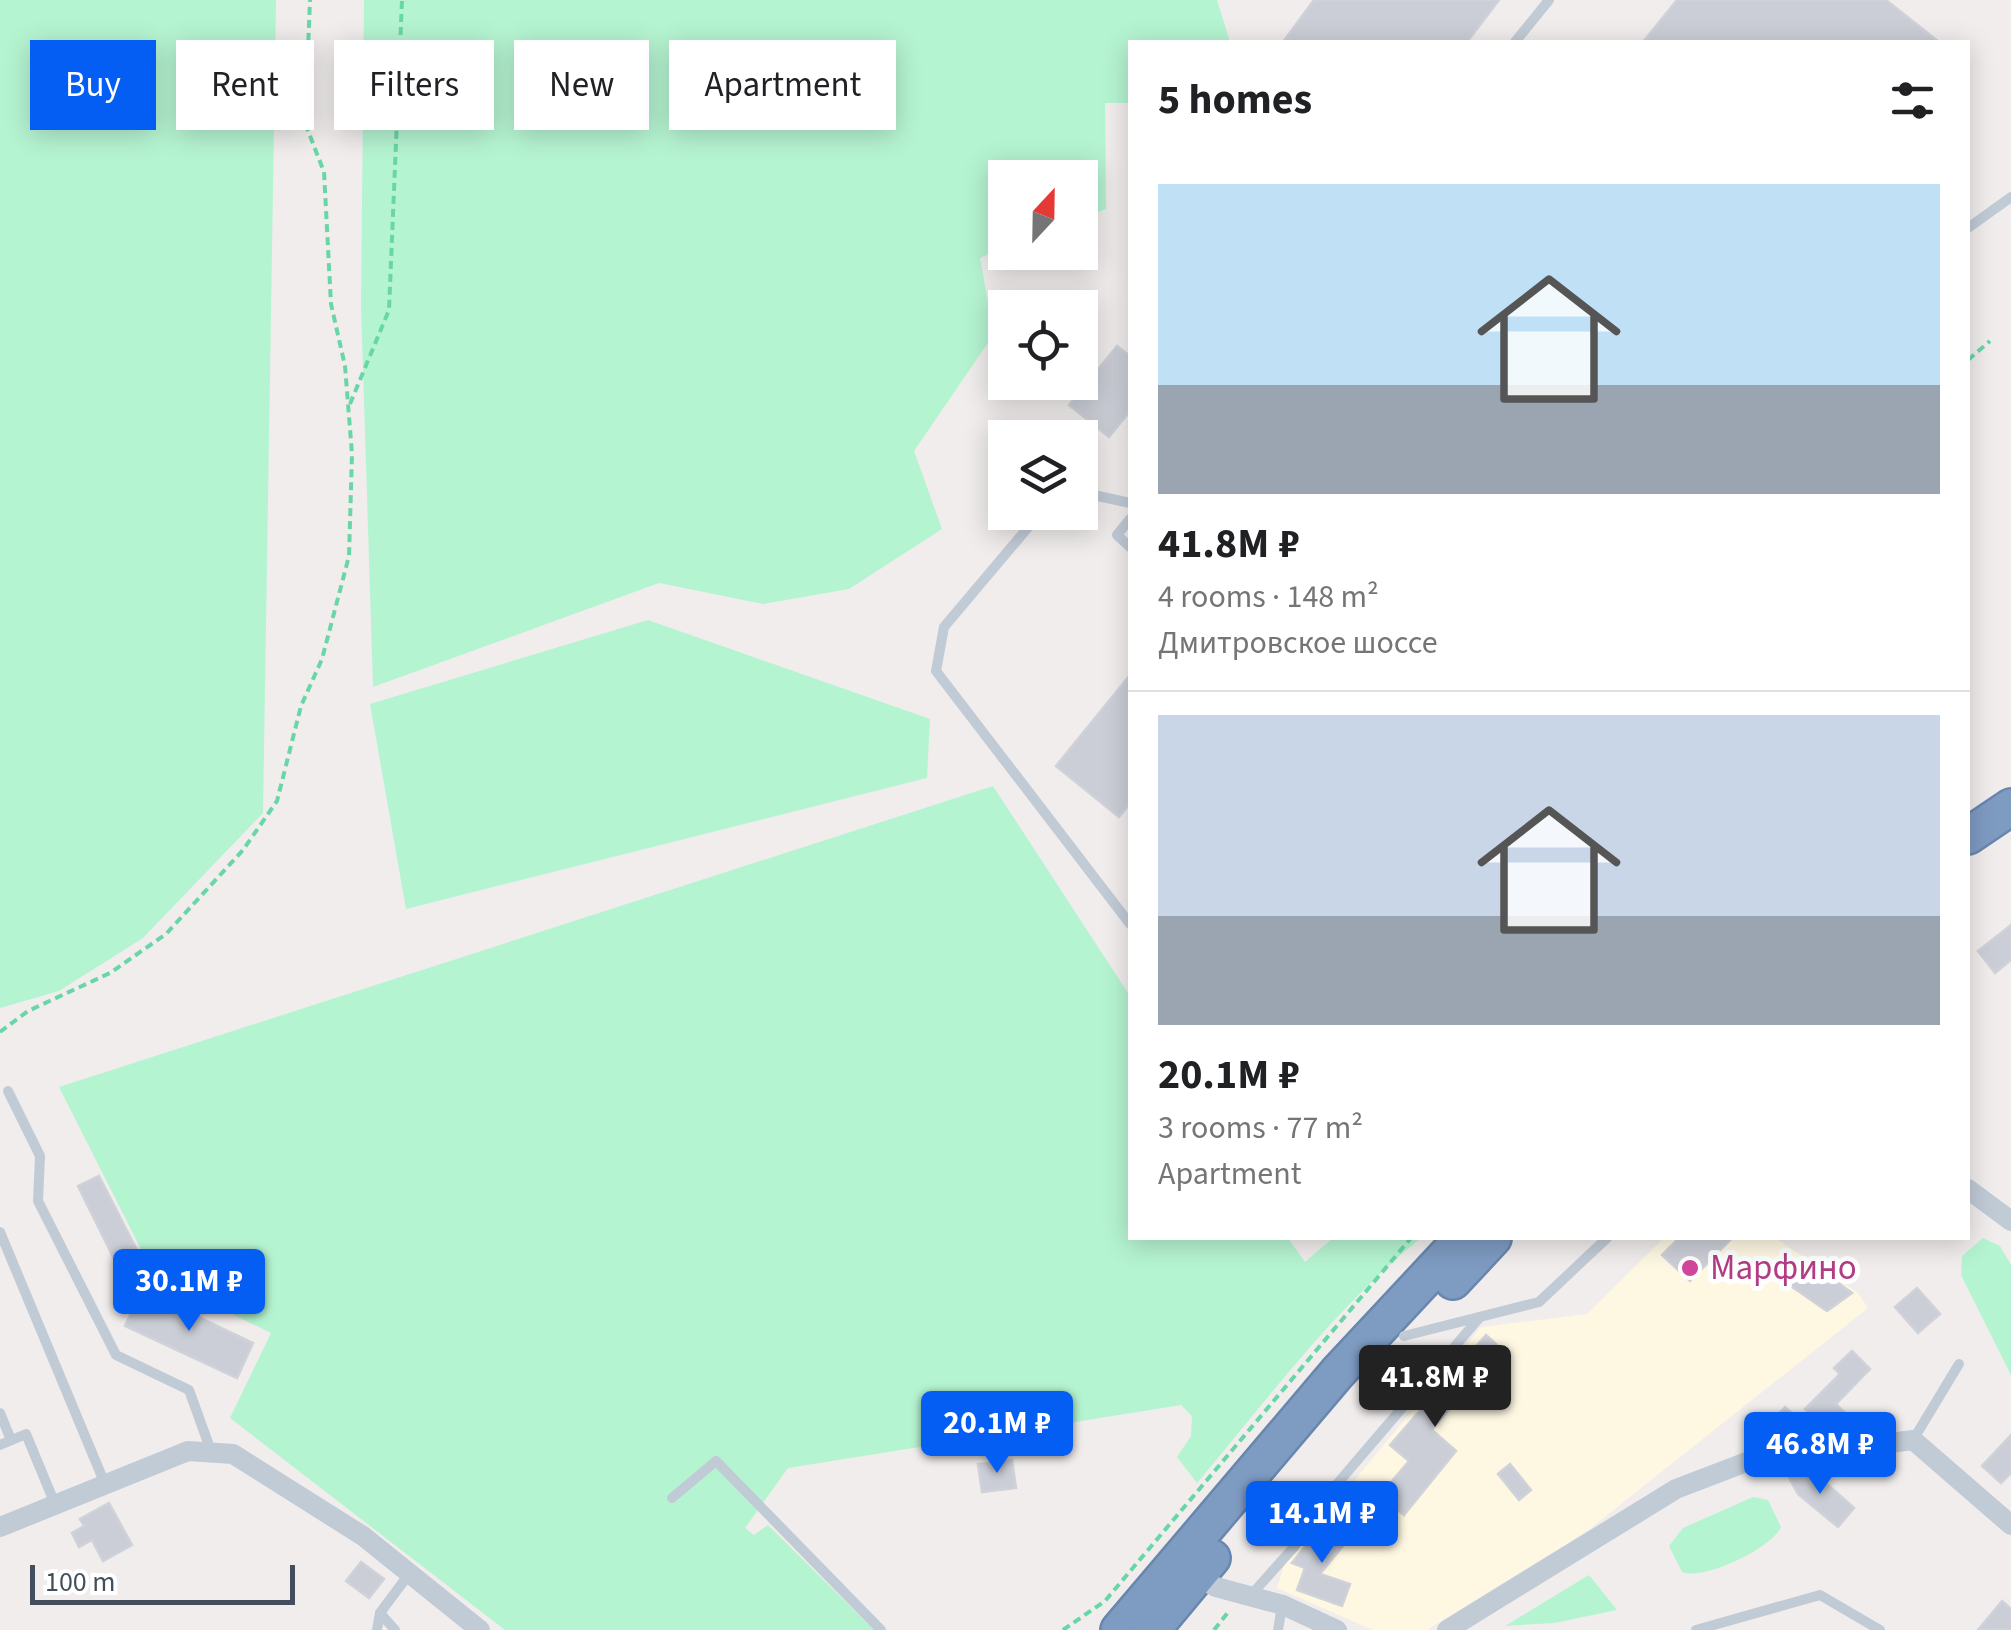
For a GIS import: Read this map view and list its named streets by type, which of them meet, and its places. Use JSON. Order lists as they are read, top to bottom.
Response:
{
  "places": ["Марфино"],
  "scale_bar": "100 m",
  "north": "top",
  "page": {
    "chip": [
      "Buy",
      "Rent",
      "Filters",
      "New",
      "Apartment"
    ],
    "heading": "5 homes",
    "list": [
      {
        "name": "41.8M ₽",
        "note": "4 rooms · 148 m² · Дмитровское шоссе"
      },
      {
        "name": "20.1M ₽",
        "note": "3 rooms · 77 m² · Apartment"
      }
    ],
    "price": [
      "30.1M ₽",
      "41.8M ₽",
      "20.1M ₽",
      "46.8M ₽",
      "14.1M ₽"
    ],
    "scale": "100 m"
  }
}
